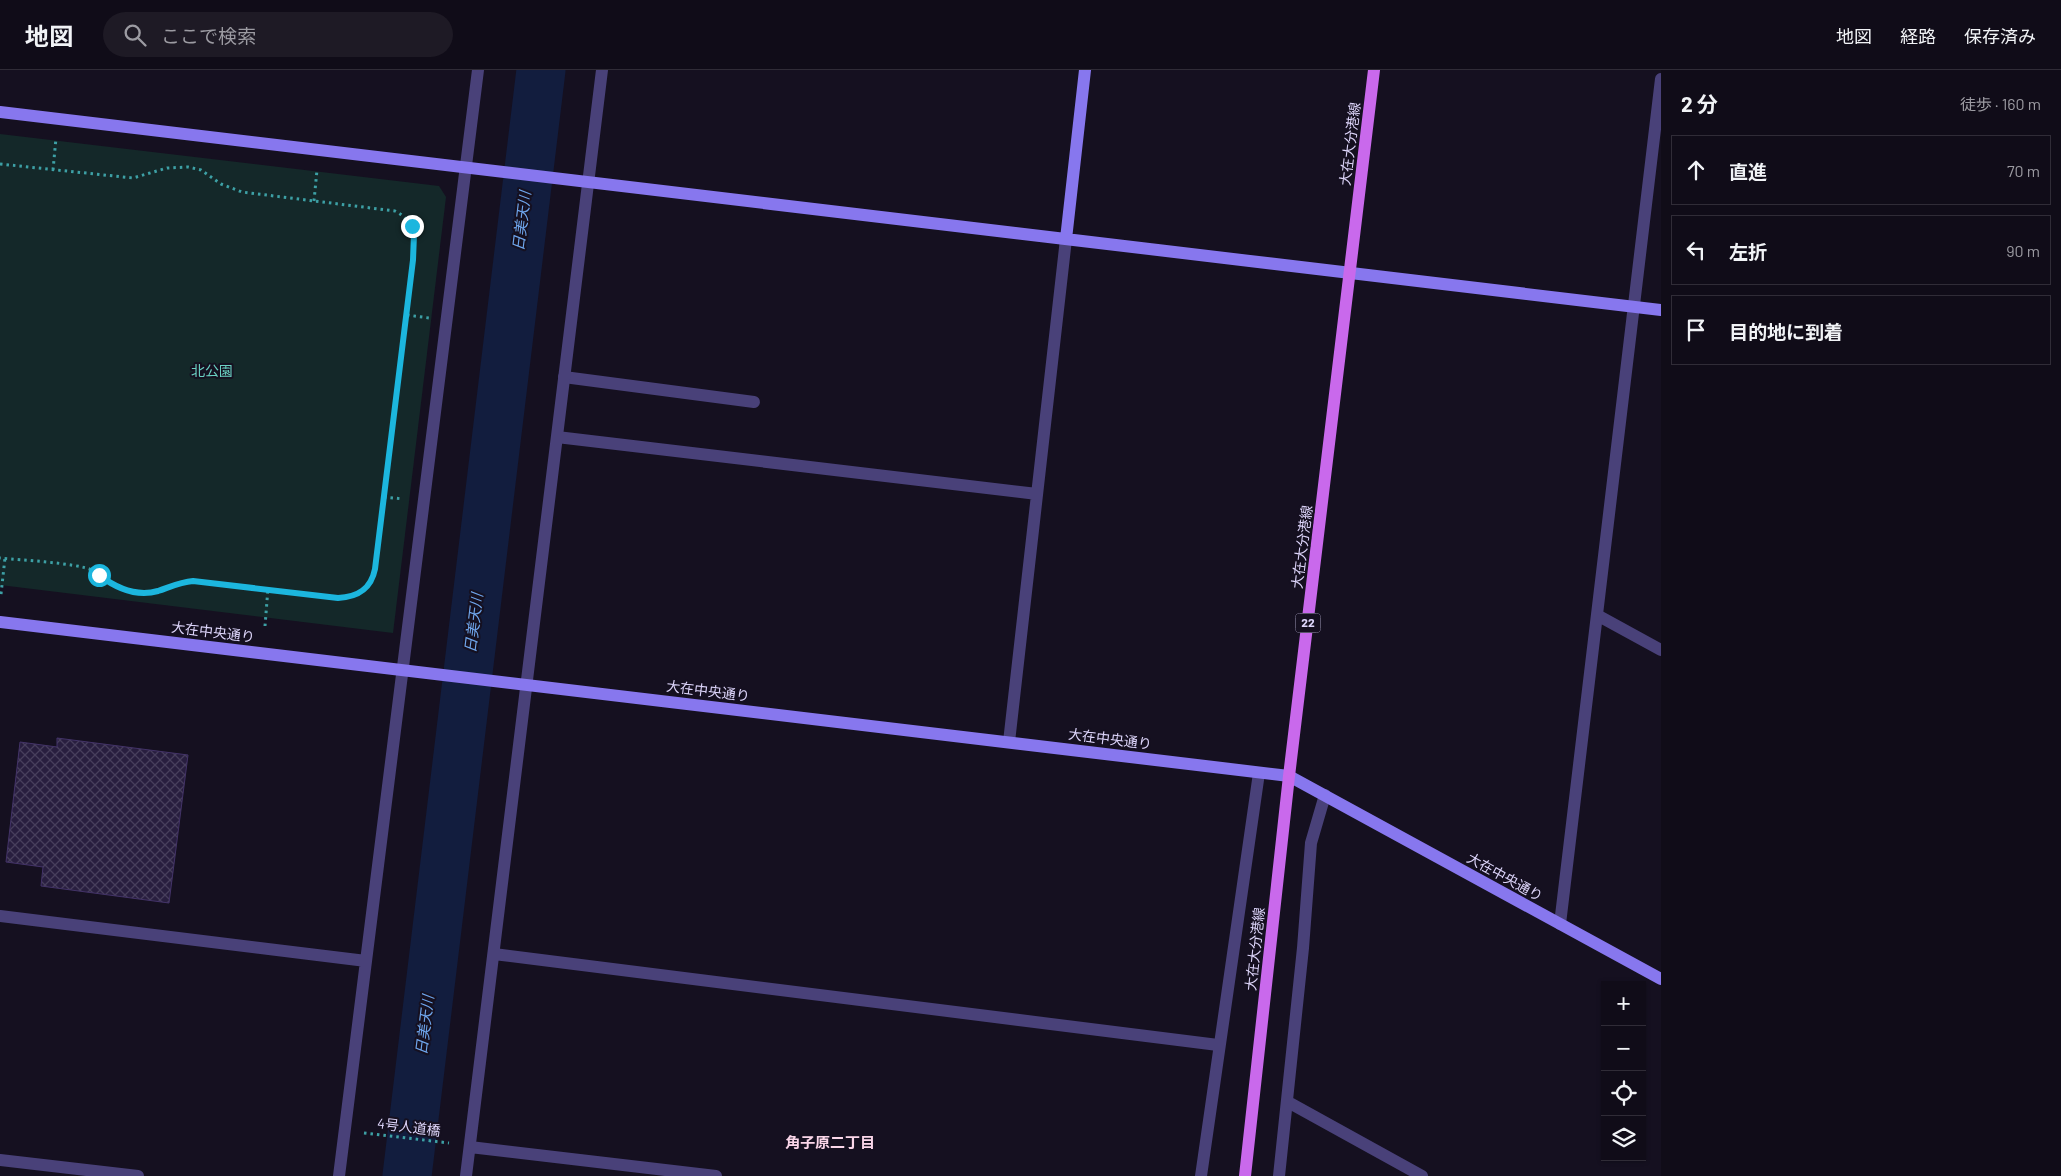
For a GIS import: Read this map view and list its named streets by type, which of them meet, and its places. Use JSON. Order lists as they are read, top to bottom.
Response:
{
  "streets": {
    "main road": ["大在大分港線", "22"],
    "street": ["大在中央通り"],
    "path": ["4号人道橋"]
  },
  "crossings": [
    ["大在大分港線", "大在中央通り"]
  ],
  "districts": ["角子原二丁目"],
  "water": ["日美天川"],
  "parks": ["北公園"],
  "page": {
    "header": "地図",
    "search": "ここで検索",
    "nav": ["地図", "経路", "保存済み"],
    "heading": ["2 分", "徒歩 · 160 m"],
    "list": [
      ["直進", "70 m"],
      ["左折", "90 m"],
      "目的地に到着"
    ],
    "map_buttons": ["+", "−"]
  }
}
